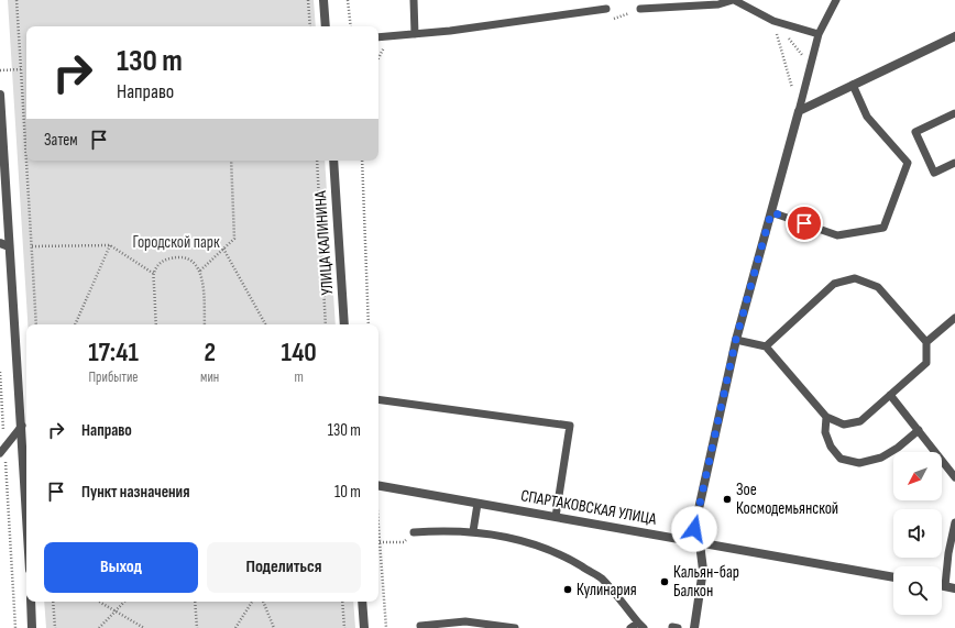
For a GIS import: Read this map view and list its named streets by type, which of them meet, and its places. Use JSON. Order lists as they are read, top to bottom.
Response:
{
  "streets": {
    "street": ["УЛИЦА КАЛИНИНА", "СПАРТАКОВСКАЯ УЛИЦА"]
  },
  "parks": ["Городской парк"],
  "places": ["Зое Космодемьянской", "Кальян-бар Балкон", "Кулинария"],
  "north": "bottom left",
  "page": {
    "turn": ["130 m", "Направо"],
    "then": "Затем",
    "eta": [
      "17:41",
      "Прибытие",
      "2",
      "мин",
      "140",
      "m"
    ],
    "list": [
      {
        "name": "Направо",
        "value": "130 m"
      },
      {
        "name": "Пункт назначения",
        "value": "10 m"
      }
    ],
    "buttons": ["Выход", "Поделиться"]
  }
}
